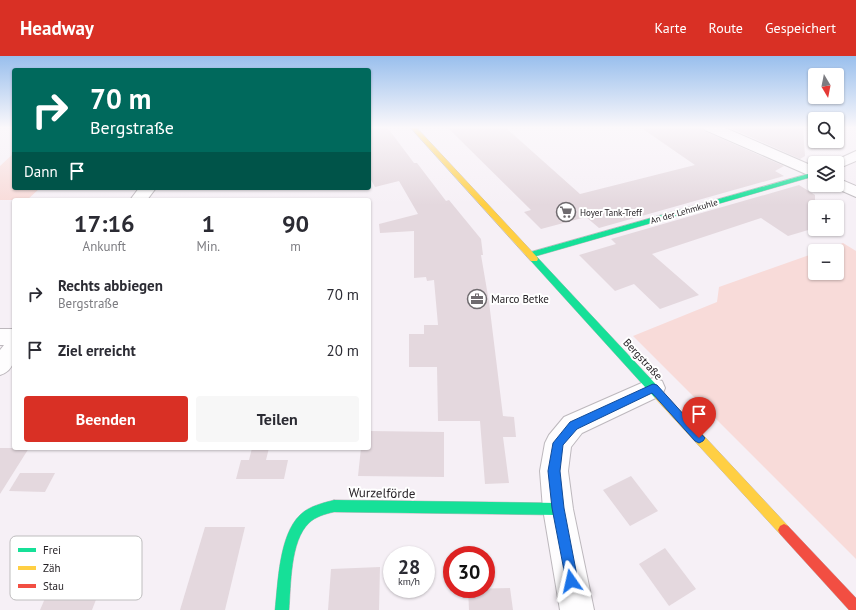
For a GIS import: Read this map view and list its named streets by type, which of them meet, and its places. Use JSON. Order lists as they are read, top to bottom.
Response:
{
  "streets": {
    "main road": ["An der Lehmkuhle", "Bergstraße", "Wurzelförde"]
  },
  "crossings": [
    ["An der Lehmkuhle", "Bergstraße"]
  ],
  "places": {
    "supermarket": ["Hoyer Tank-Treff"],
    "office": ["Marco Betke"]
  },
  "legend": ["Frei", "Zäh", "Stau"],
  "north": "bottom",
  "page": {
    "header": "Headway",
    "nav": ["Karte", "Route", "Gespeichert"],
    "map_buttons": ["+", "−"],
    "turn": ["70 m", "Bergstraße"],
    "then": "Dann",
    "eta": [
      "17:16",
      "Ankunft",
      "1",
      "Min.",
      "90",
      "m"
    ],
    "list": [
      {
        "name": "Rechts abbiegen",
        "note": "Bergstraße",
        "value": "70 m"
      },
      {
        "name": "Ziel erreicht",
        "value": "20 m"
      }
    ],
    "buttons": ["Beenden", "Teilen"],
    "speed": "28 km/h",
    "limit": "30"
  }
}
